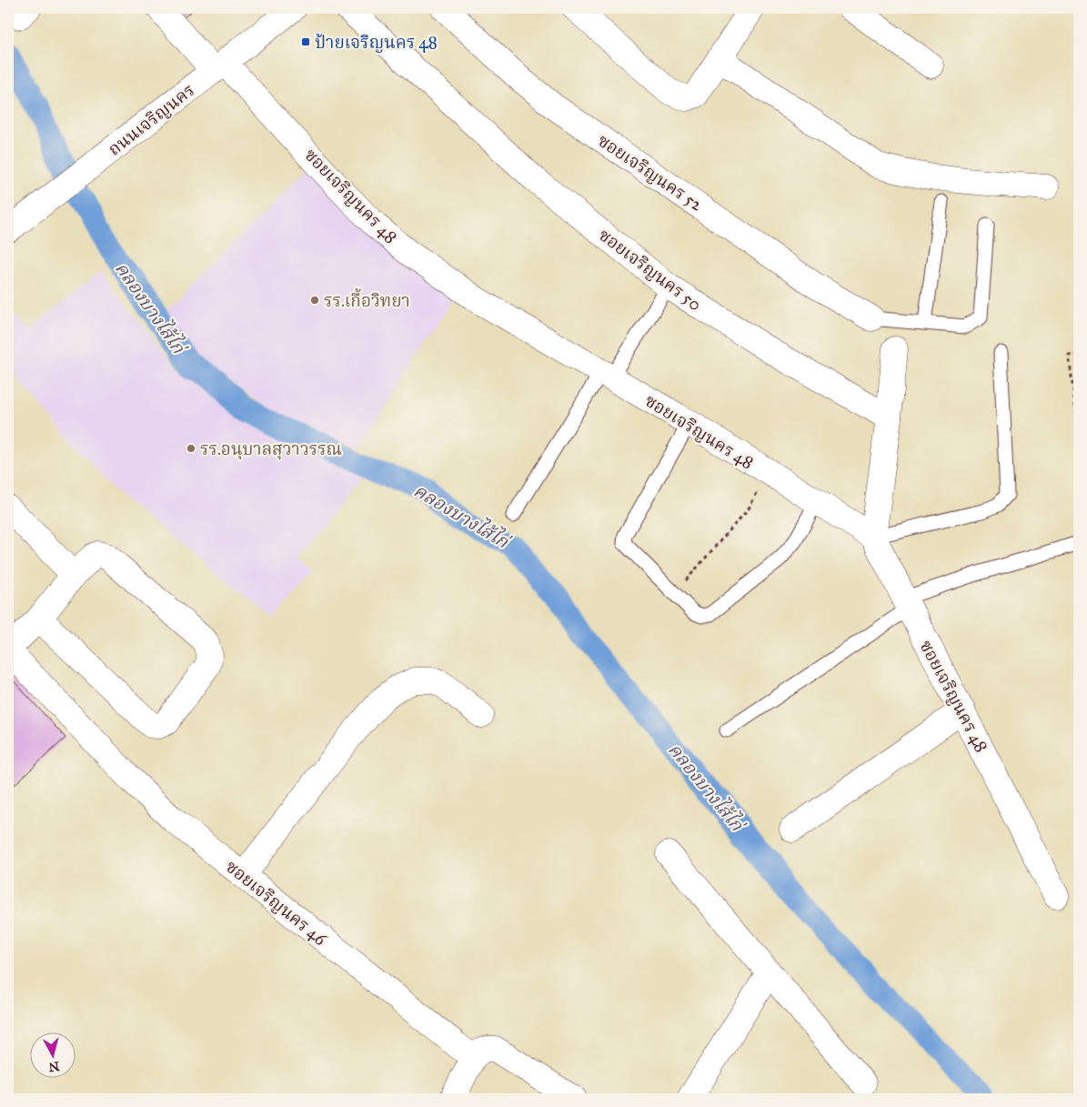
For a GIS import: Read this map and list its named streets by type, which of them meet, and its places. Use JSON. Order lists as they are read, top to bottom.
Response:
{
  "streets": {
    "street": [
      "ถนนเจริญนคร",
      "ซอยเจริญนคร 52",
      "ซอยเจริญนคร 48",
      "ซอยเจริญนคร 50",
      "ซอยเจริญนคร 46"
    ]
  },
  "crossings": [
    ["ถนนเจริญนคร", "ซอยเจริญนคร 48"]
  ],
  "water": ["คลองบางไส้ไก่"],
  "places": {
    "transit": ["ป้ายเจริญนคร 48"],
    "other": ["รร.เกื้อวิทยา", "รร.อนุบาลสุวาวรรณ"]
  },
  "north": "bottom"
}
